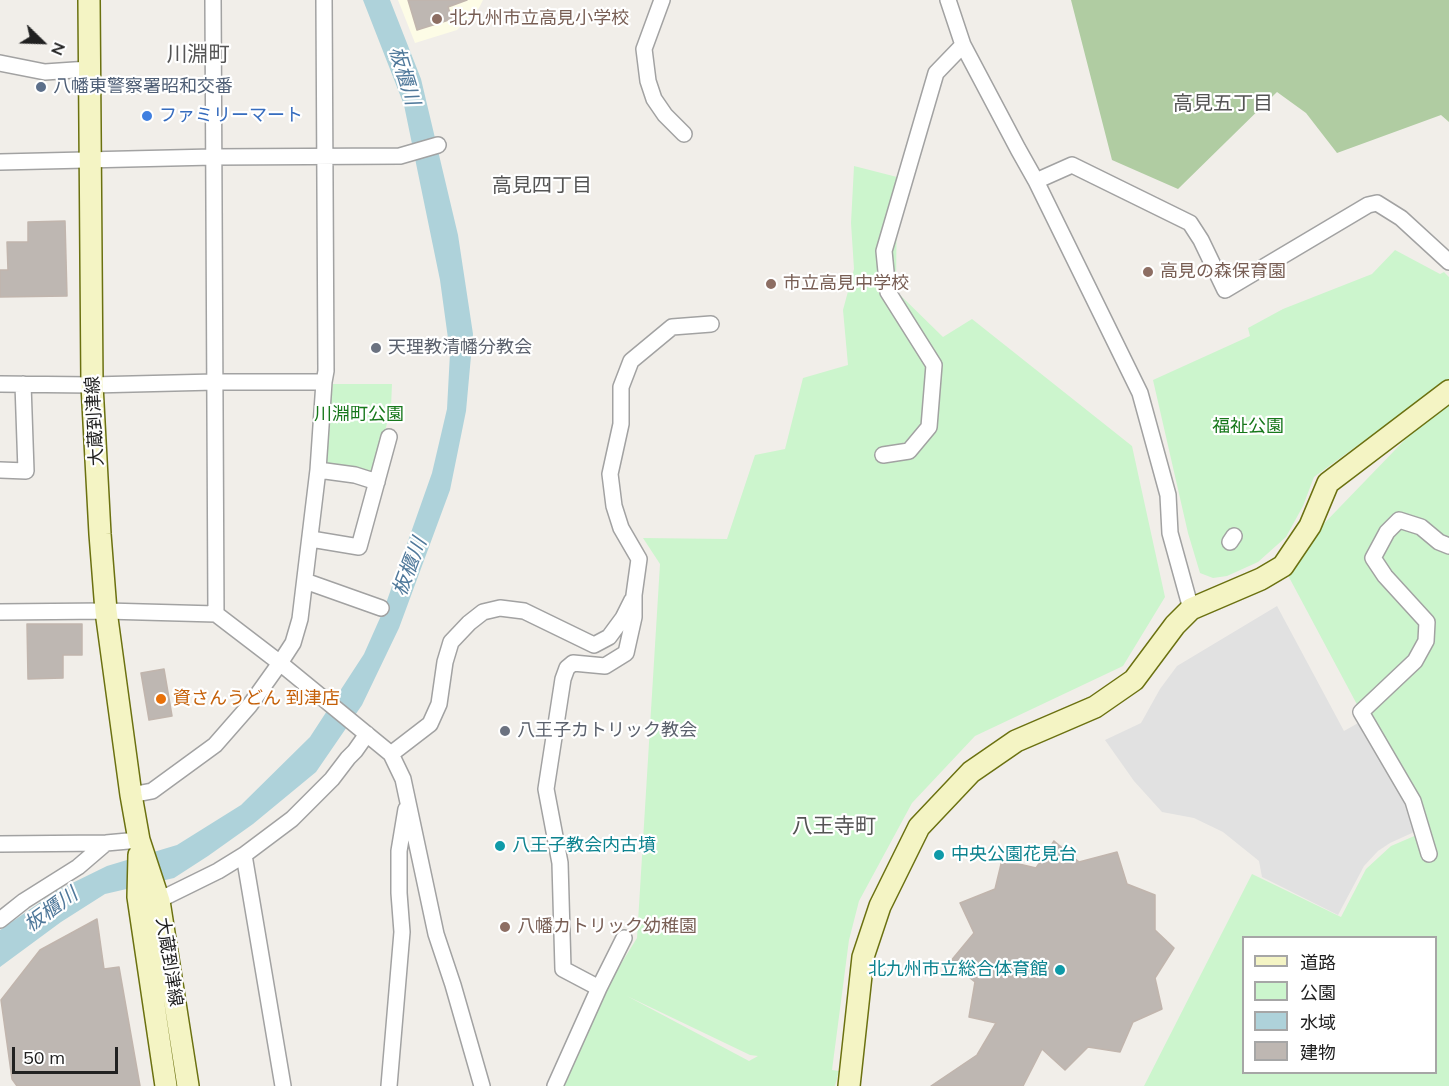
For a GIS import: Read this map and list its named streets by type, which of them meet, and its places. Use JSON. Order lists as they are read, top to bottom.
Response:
{
  "streets": {
    "main road": ["大蔵到津線"]
  },
  "districts": [
    "川淵町",
    "高見五丁目",
    "高見四丁目",
    "八王寺町"
  ],
  "water": ["板櫃川"],
  "parks": ["川淵町公園", "福祉公園"],
  "places": [
    "北九州市立高見小学校",
    "八幡東警察署昭和交番",
    "ファミリーマート",
    "高見の森保育園",
    "市立高見中学校",
    "天理教清幡分教会",
    "資さんうどん 到津店",
    "八王子カトリック教会",
    "八王子教会内古墳",
    "中央公園花見台",
    "八幡カトリック幼稚園",
    "北九州市立総合体育館"
  ],
  "legend": [
    "道路",
    "公園",
    "水域",
    "建物"
  ],
  "scale_bar": "50 m",
  "north": "bottom right"
}
